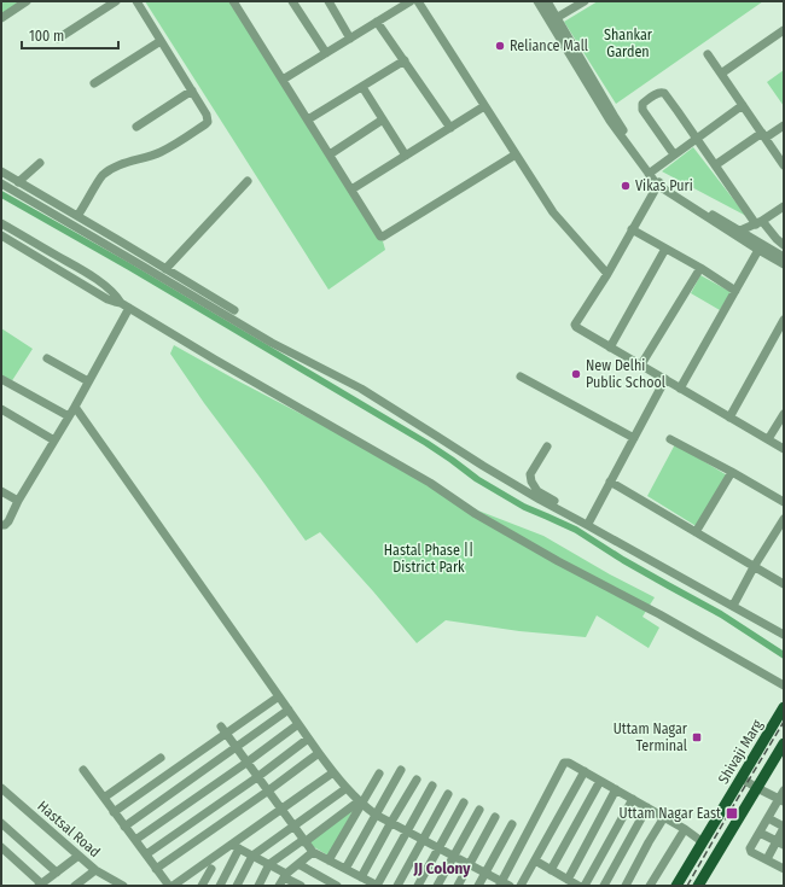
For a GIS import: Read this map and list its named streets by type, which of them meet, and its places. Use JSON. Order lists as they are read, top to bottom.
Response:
{
  "streets": {
    "main road": ["Shivaji Marg"],
    "street": ["Hastsal Road"]
  },
  "districts": ["JJ Colony"],
  "parks": ["Shankar Garden", "Hastal Phase || District Park"],
  "places": {
    "other": ["Reliance Mall", "Vikas Puri", "New Delhi Public School"],
    "transit": ["Uttam Nagar Terminal", "Uttam Nagar East"]
  },
  "scale_bar": "100 m"
}
